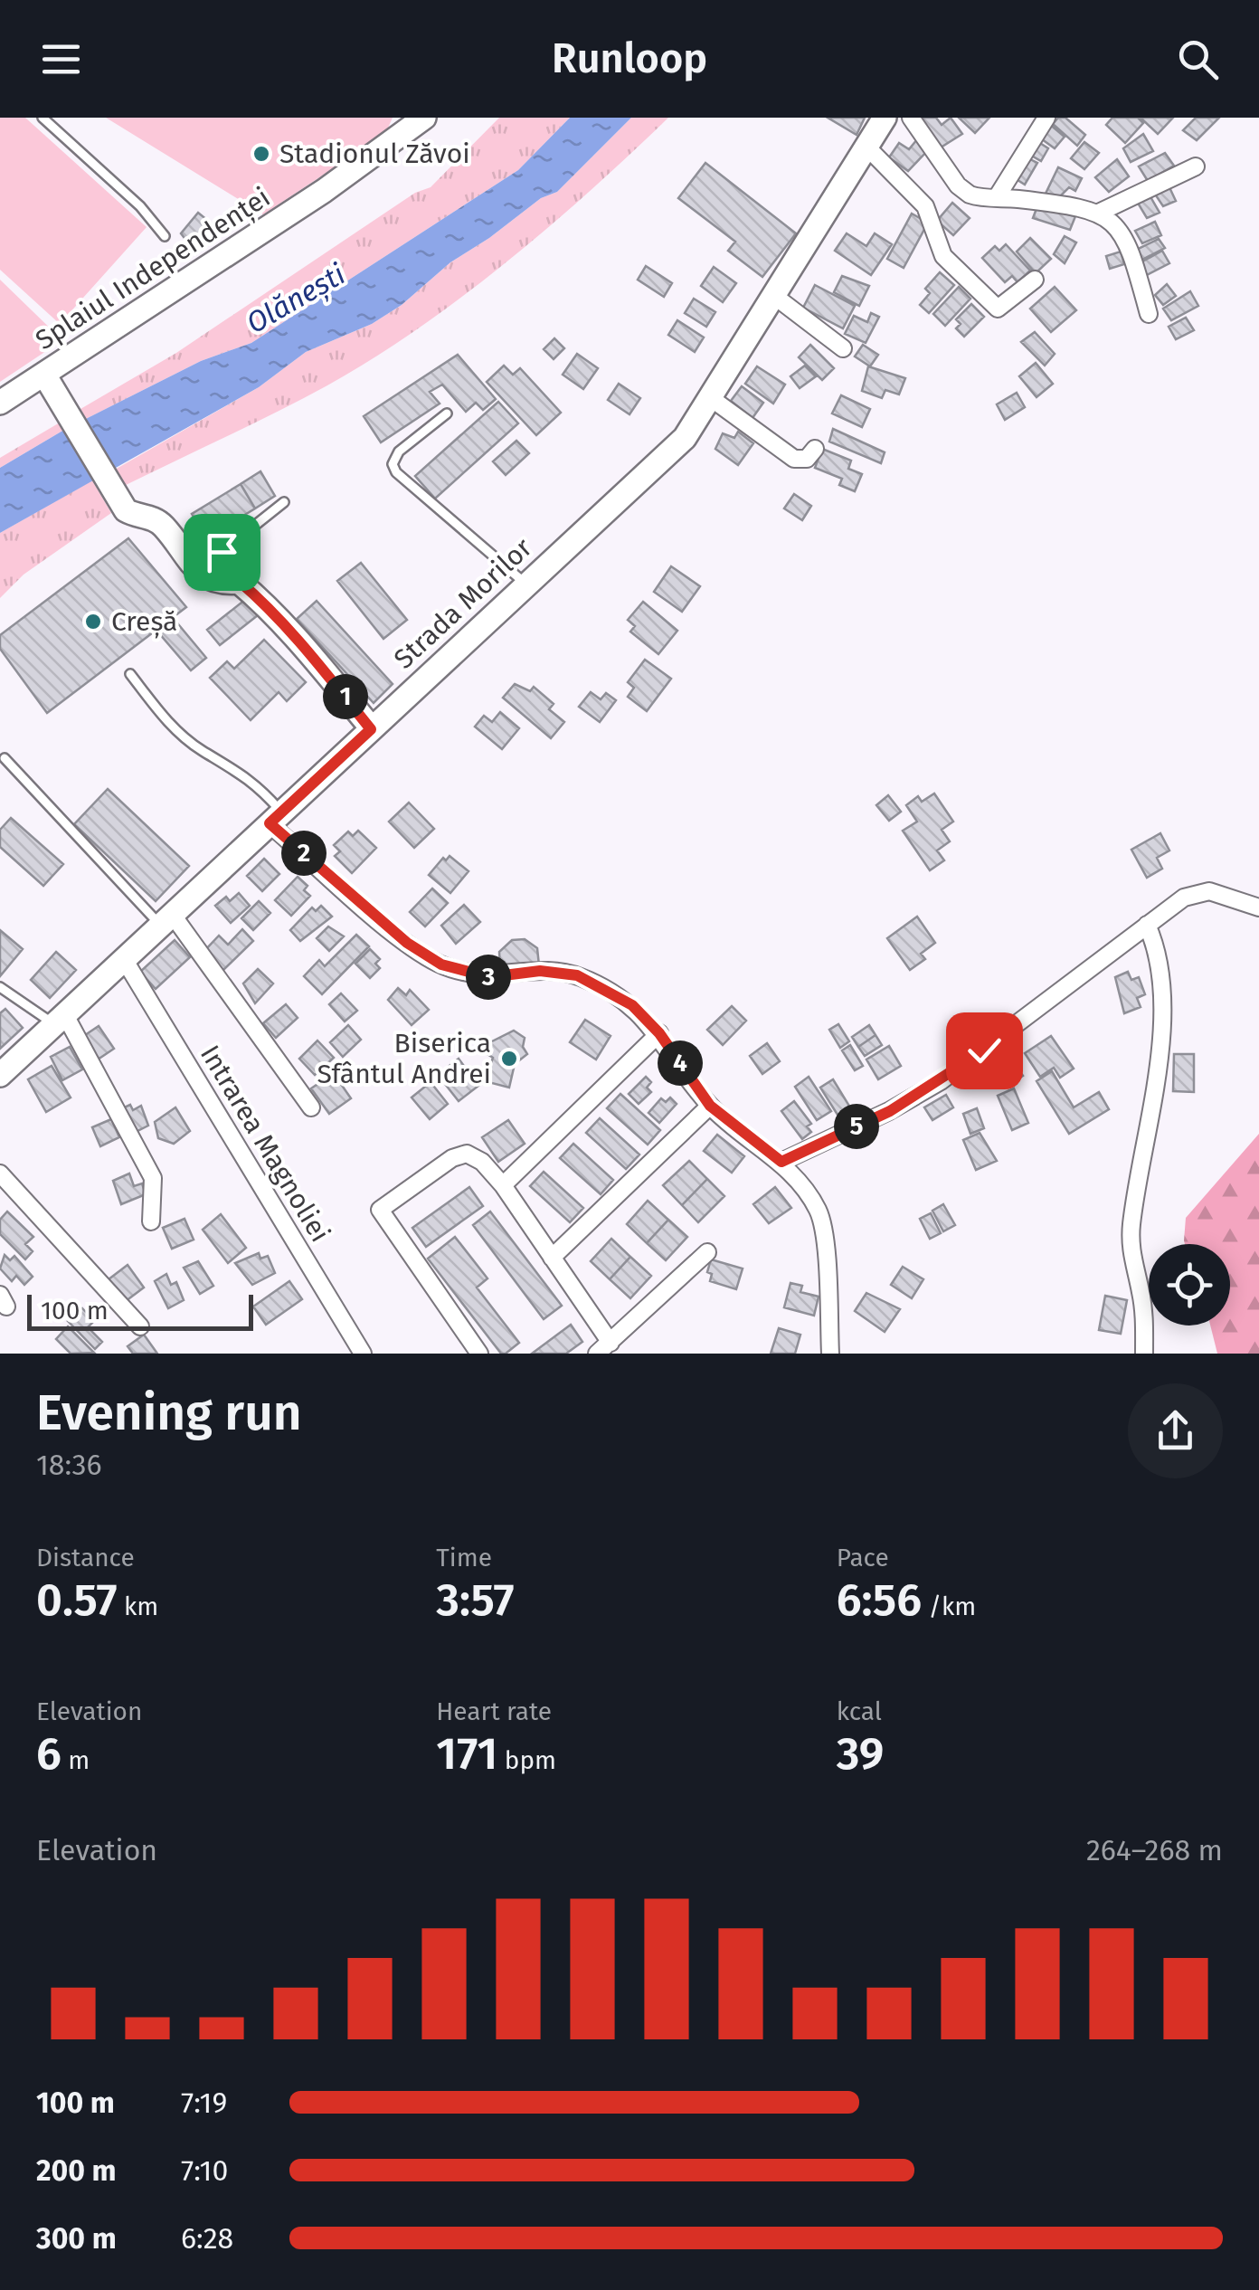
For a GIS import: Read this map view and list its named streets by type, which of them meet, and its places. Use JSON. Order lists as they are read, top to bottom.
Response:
{
  "streets": {
    "street": ["Splaiul Independenței", "Strada Morilor", "Intrarea Magnoliei"]
  },
  "crossings": [
    ["Strada Morilor", "Intrarea Magnoliei"]
  ],
  "water": ["Olănești"],
  "places": ["Stadionul Zăvoi", "Creșă", "Biserica Sfântul Andrei"],
  "scale_bar": "100 m",
  "page": {
    "header": "Runloop",
    "pins": [
      "1",
      "2",
      "3",
      "4",
      "5"
    ],
    "scale": "100 m",
    "heading": ["Evening run", "18:36"],
    "stats": [
      ["Distance", "0.57 km"],
      ["Time", "3:57"],
      ["Pace", "6:56 /km"],
      ["Elevation", "6 m"],
      ["Heart rate", "171 bpm"],
      ["kcal", "39"]
    ],
    "chart": ["Elevation", "264–268 m"],
    "list": [
      {
        "name": "100 m",
        "note": "7:19"
      },
      {
        "name": "200 m",
        "note": "7:10"
      },
      {
        "name": "300 m",
        "note": "6:28"
      }
    ]
  }
}
